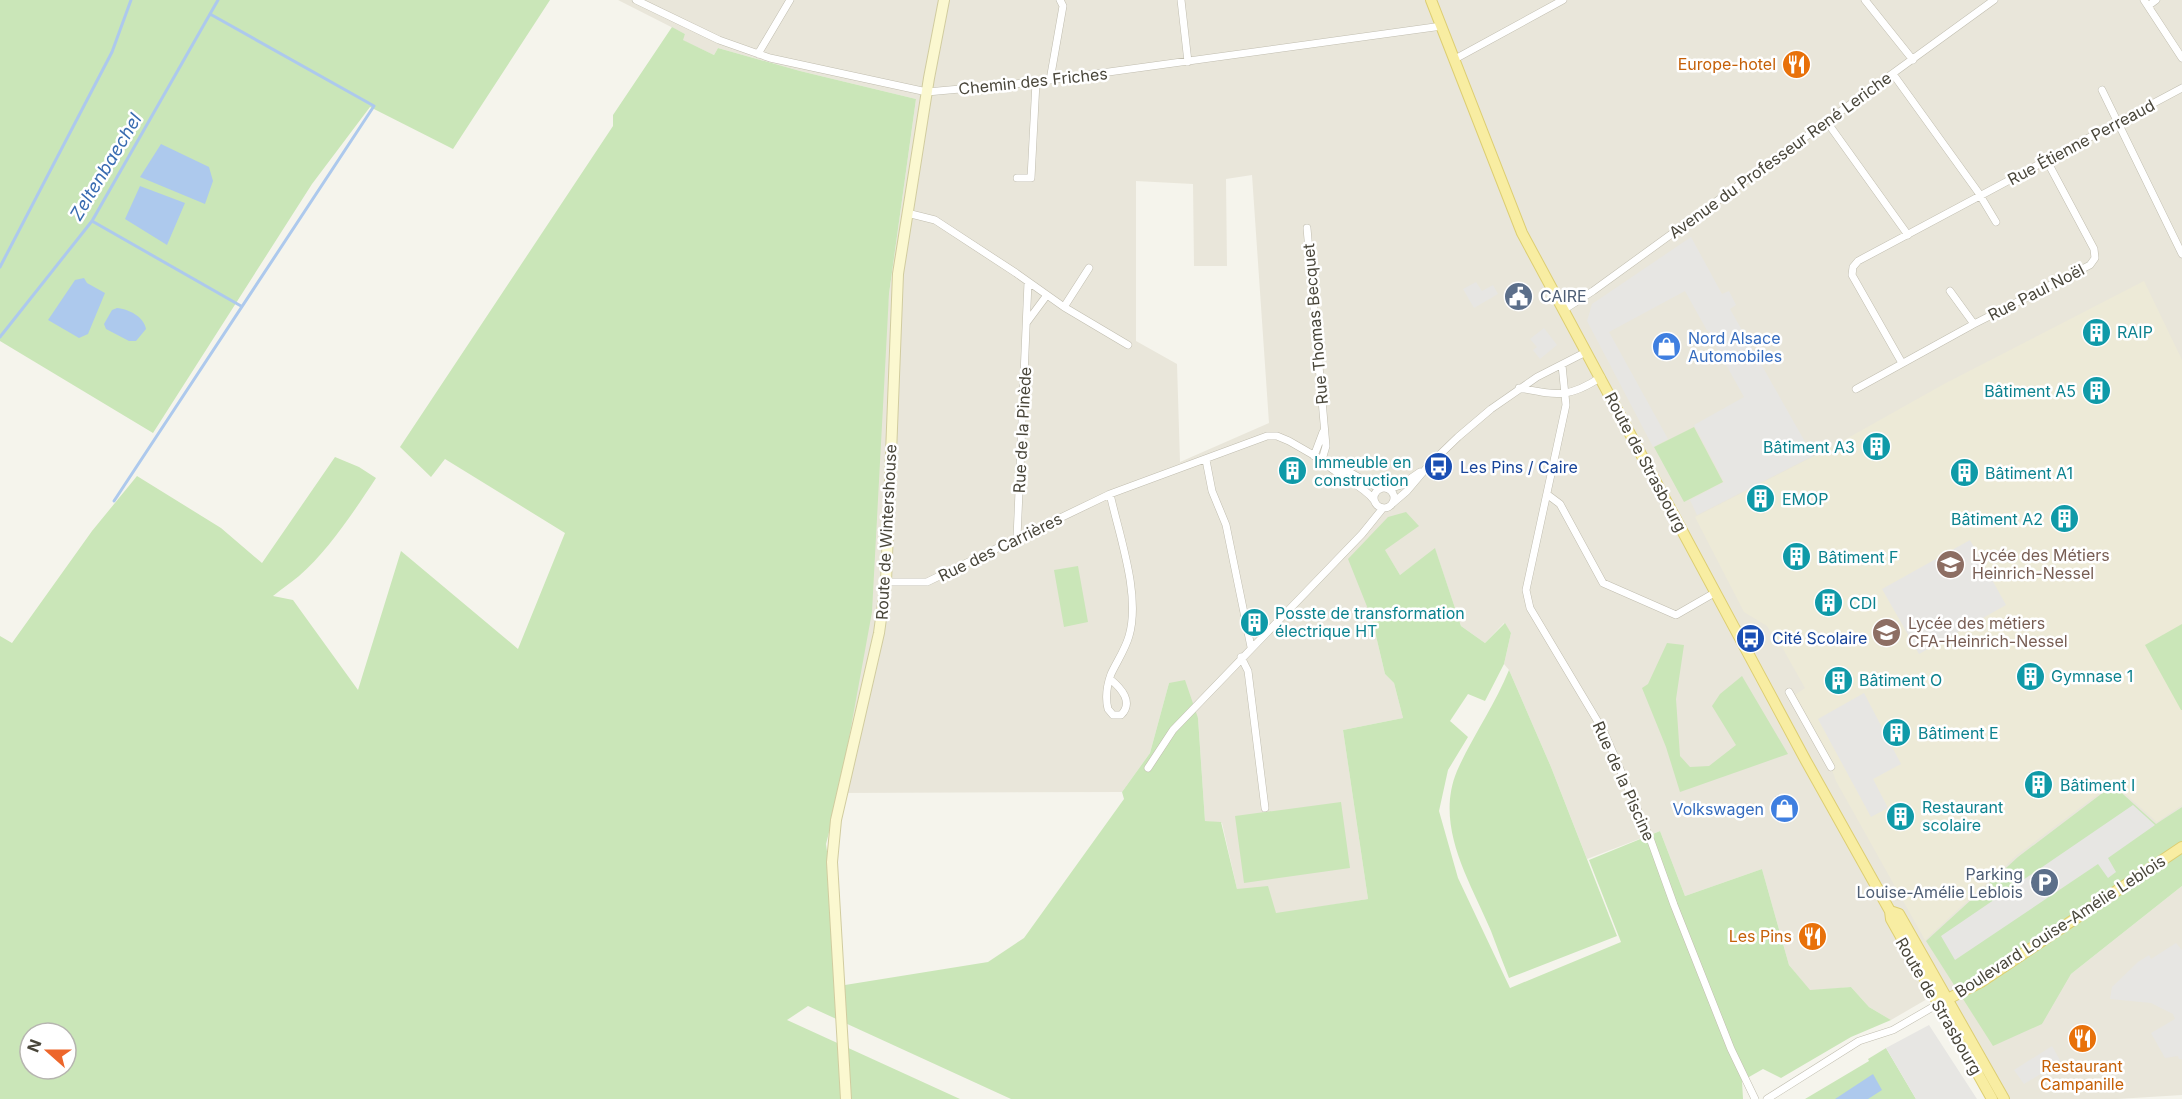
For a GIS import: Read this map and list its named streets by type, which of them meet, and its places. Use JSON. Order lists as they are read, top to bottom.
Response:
{
  "streets": {
    "main road": ["Route de Strasbourg", "Boulevard Louise-Amélie Leblois"],
    "street": [
      "Chemin des Friches",
      "Rue Étienne Perreaud",
      "Avenue du Professeur René Leriche",
      "Rue Paul Noël",
      "Rue Thomas Becquet",
      "Rue de la Pinède",
      "Route de Wintershouse",
      "Rue des Carrières",
      "Rue de la Piscine"
    ]
  },
  "crossings": [
    ["Chemin des Friches", "Route de Strasbourg"],
    ["Chemin des Friches", "Route de Wintershouse"],
    ["Rue Étienne Perreaud", "Rue Paul Noël"],
    ["Avenue du Professeur René Leriche", "Route de Strasbourg"],
    ["Rue Thomas Becquet", "Rue des Carrières"],
    ["Rue de la Pinède", "Rue des Carrières"],
    ["Route de Strasbourg", "Boulevard Louise-Amélie Leblois"],
    ["Route de Wintershouse", "Rue des Carrières"]
  ],
  "water": ["Zeltenbaechel"],
  "places": {
    "restaurant": ["Europe-hotel", "Les Pins", "Restaurant Campanille"],
    "public building": ["CAIRE"],
    "building": [
      "RAIP",
      "Bâtiment A5",
      "Bâtiment A3",
      "Immeuble en construction",
      "Bâtiment A1",
      "EMOP",
      "Bâtiment A2",
      "Bâtiment F",
      "CDI",
      "Posste de transformation électrique HT",
      "Gymnase 1",
      "Bâtiment O",
      "Bâtiment E",
      "Bâtiment I",
      "Restaurant scolaire"
    ],
    "shop": ["Nord Alsace Automobiles", "Volkswagen"],
    "bus stop": ["Les Pins / Caire", "Cité Scolaire"],
    "school or university": ["Lycée des Métiers Heinrich-Nessel", "Lycée des métiers CFA-Heinrich-Nessel"],
    "parking": ["Parking Louise-Amélie Leblois"]
  },
  "north": "left"
}
